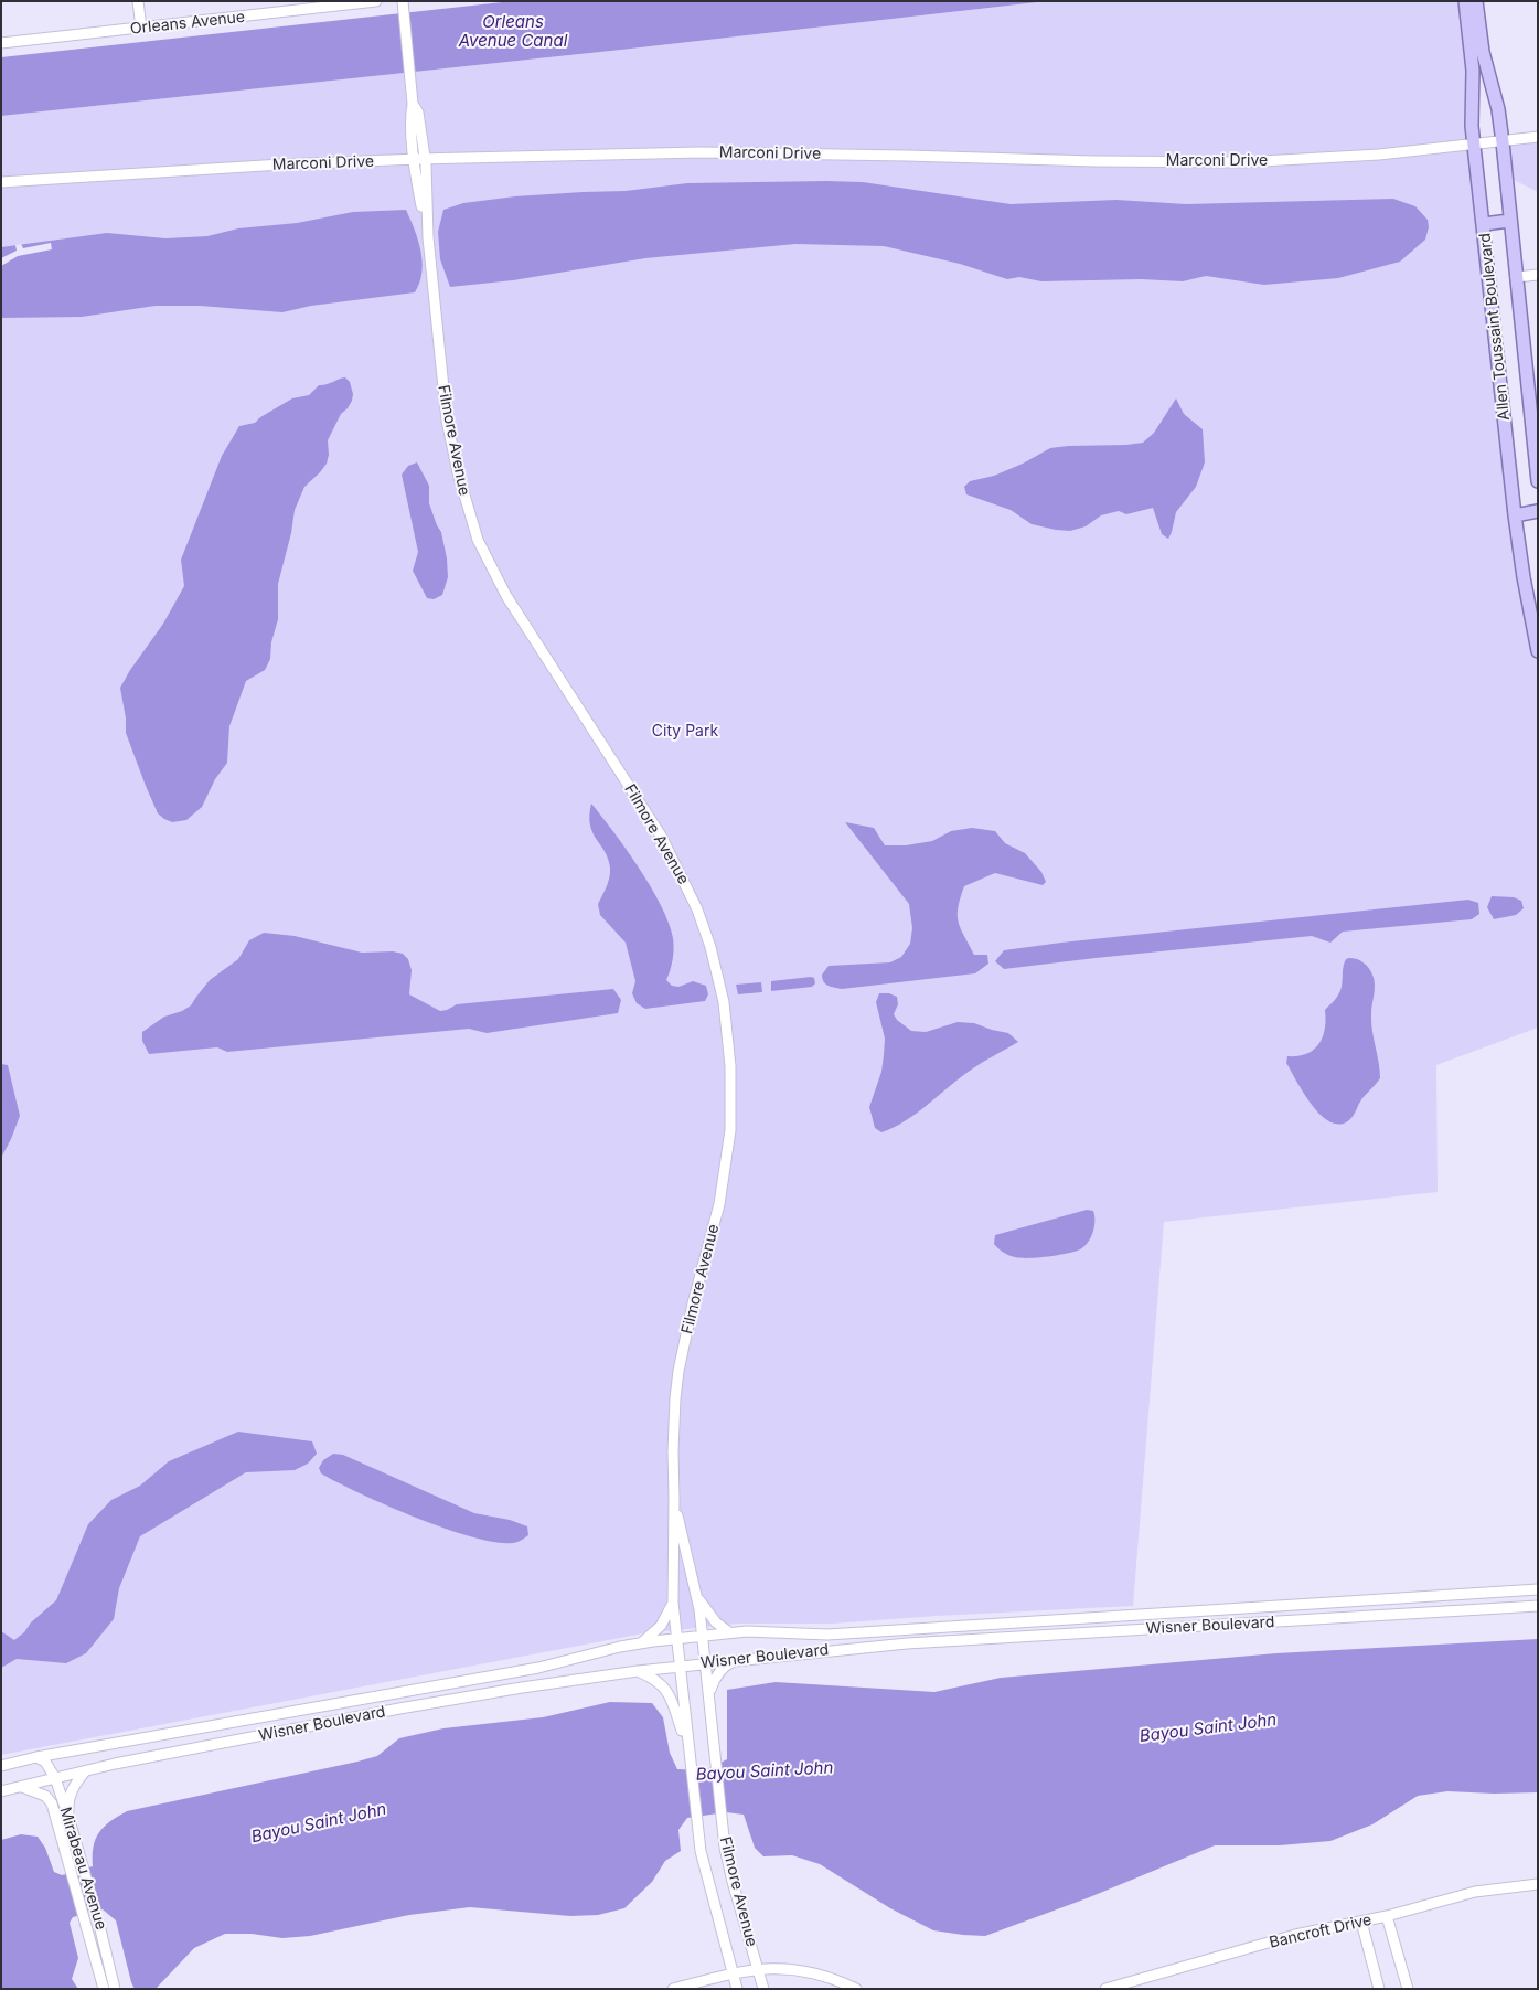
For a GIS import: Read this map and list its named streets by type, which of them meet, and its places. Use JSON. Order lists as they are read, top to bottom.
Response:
{
  "streets": {
    "main road": ["Allen Toussaint Boulevard"],
    "street": [
      "Orleans Avenue",
      "Marconi Drive",
      "Filmore Avenue",
      "Wisner Boulevard",
      "Mirabeau Avenue",
      "Bancroft Drive"
    ]
  },
  "crossings": [
    ["Marconi Drive", "Allen Toussaint Boulevard"],
    ["Marconi Drive", "Filmore Avenue"],
    ["Filmore Avenue", "Wisner Boulevard"],
    ["Wisner Boulevard", "Mirabeau Avenue"]
  ],
  "water": ["Orleans Avenue Canal", "Bayou Saint John"],
  "parks": ["City Park"]
}
